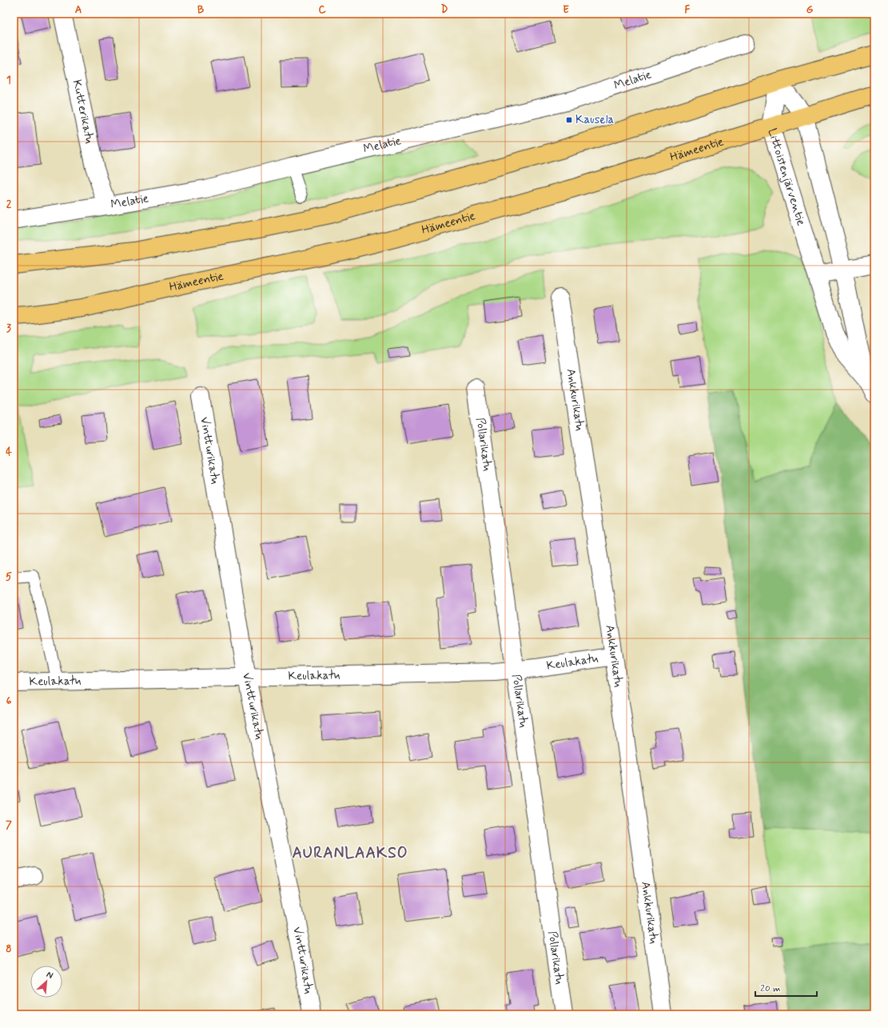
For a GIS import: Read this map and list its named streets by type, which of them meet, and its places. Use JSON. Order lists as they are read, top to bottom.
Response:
{
  "streets": {
    "highway": ["Hämeentie"],
    "street": [
      "Melatie",
      "Kutterikatu",
      "Littoistenjärventie",
      "Ankkurikatu",
      "Pollarikatu",
      "Vintturikatu",
      "Keulakatu"
    ]
  },
  "crossings": [
    ["Melatie", "Kutterikatu"],
    ["Hämeentie", "Littoistenjärventie"],
    ["Ankkurikatu", "Keulakatu"],
    ["Pollarikatu", "Keulakatu"],
    ["Vintturikatu", "Keulakatu"]
  ],
  "districts": ["AURANLAAKSO"],
  "places": {
    "transit": ["Kausela"]
  },
  "scale_bar": "20 m",
  "north": "top right",
  "grid": {
    "columns": [
      "A",
      "B",
      "C",
      "D",
      "E",
      "F",
      "G"
    ],
    "rows": [
      "1",
      "2",
      "3",
      "4",
      "5",
      "6",
      "7",
      "8"
    ]
  }
}
